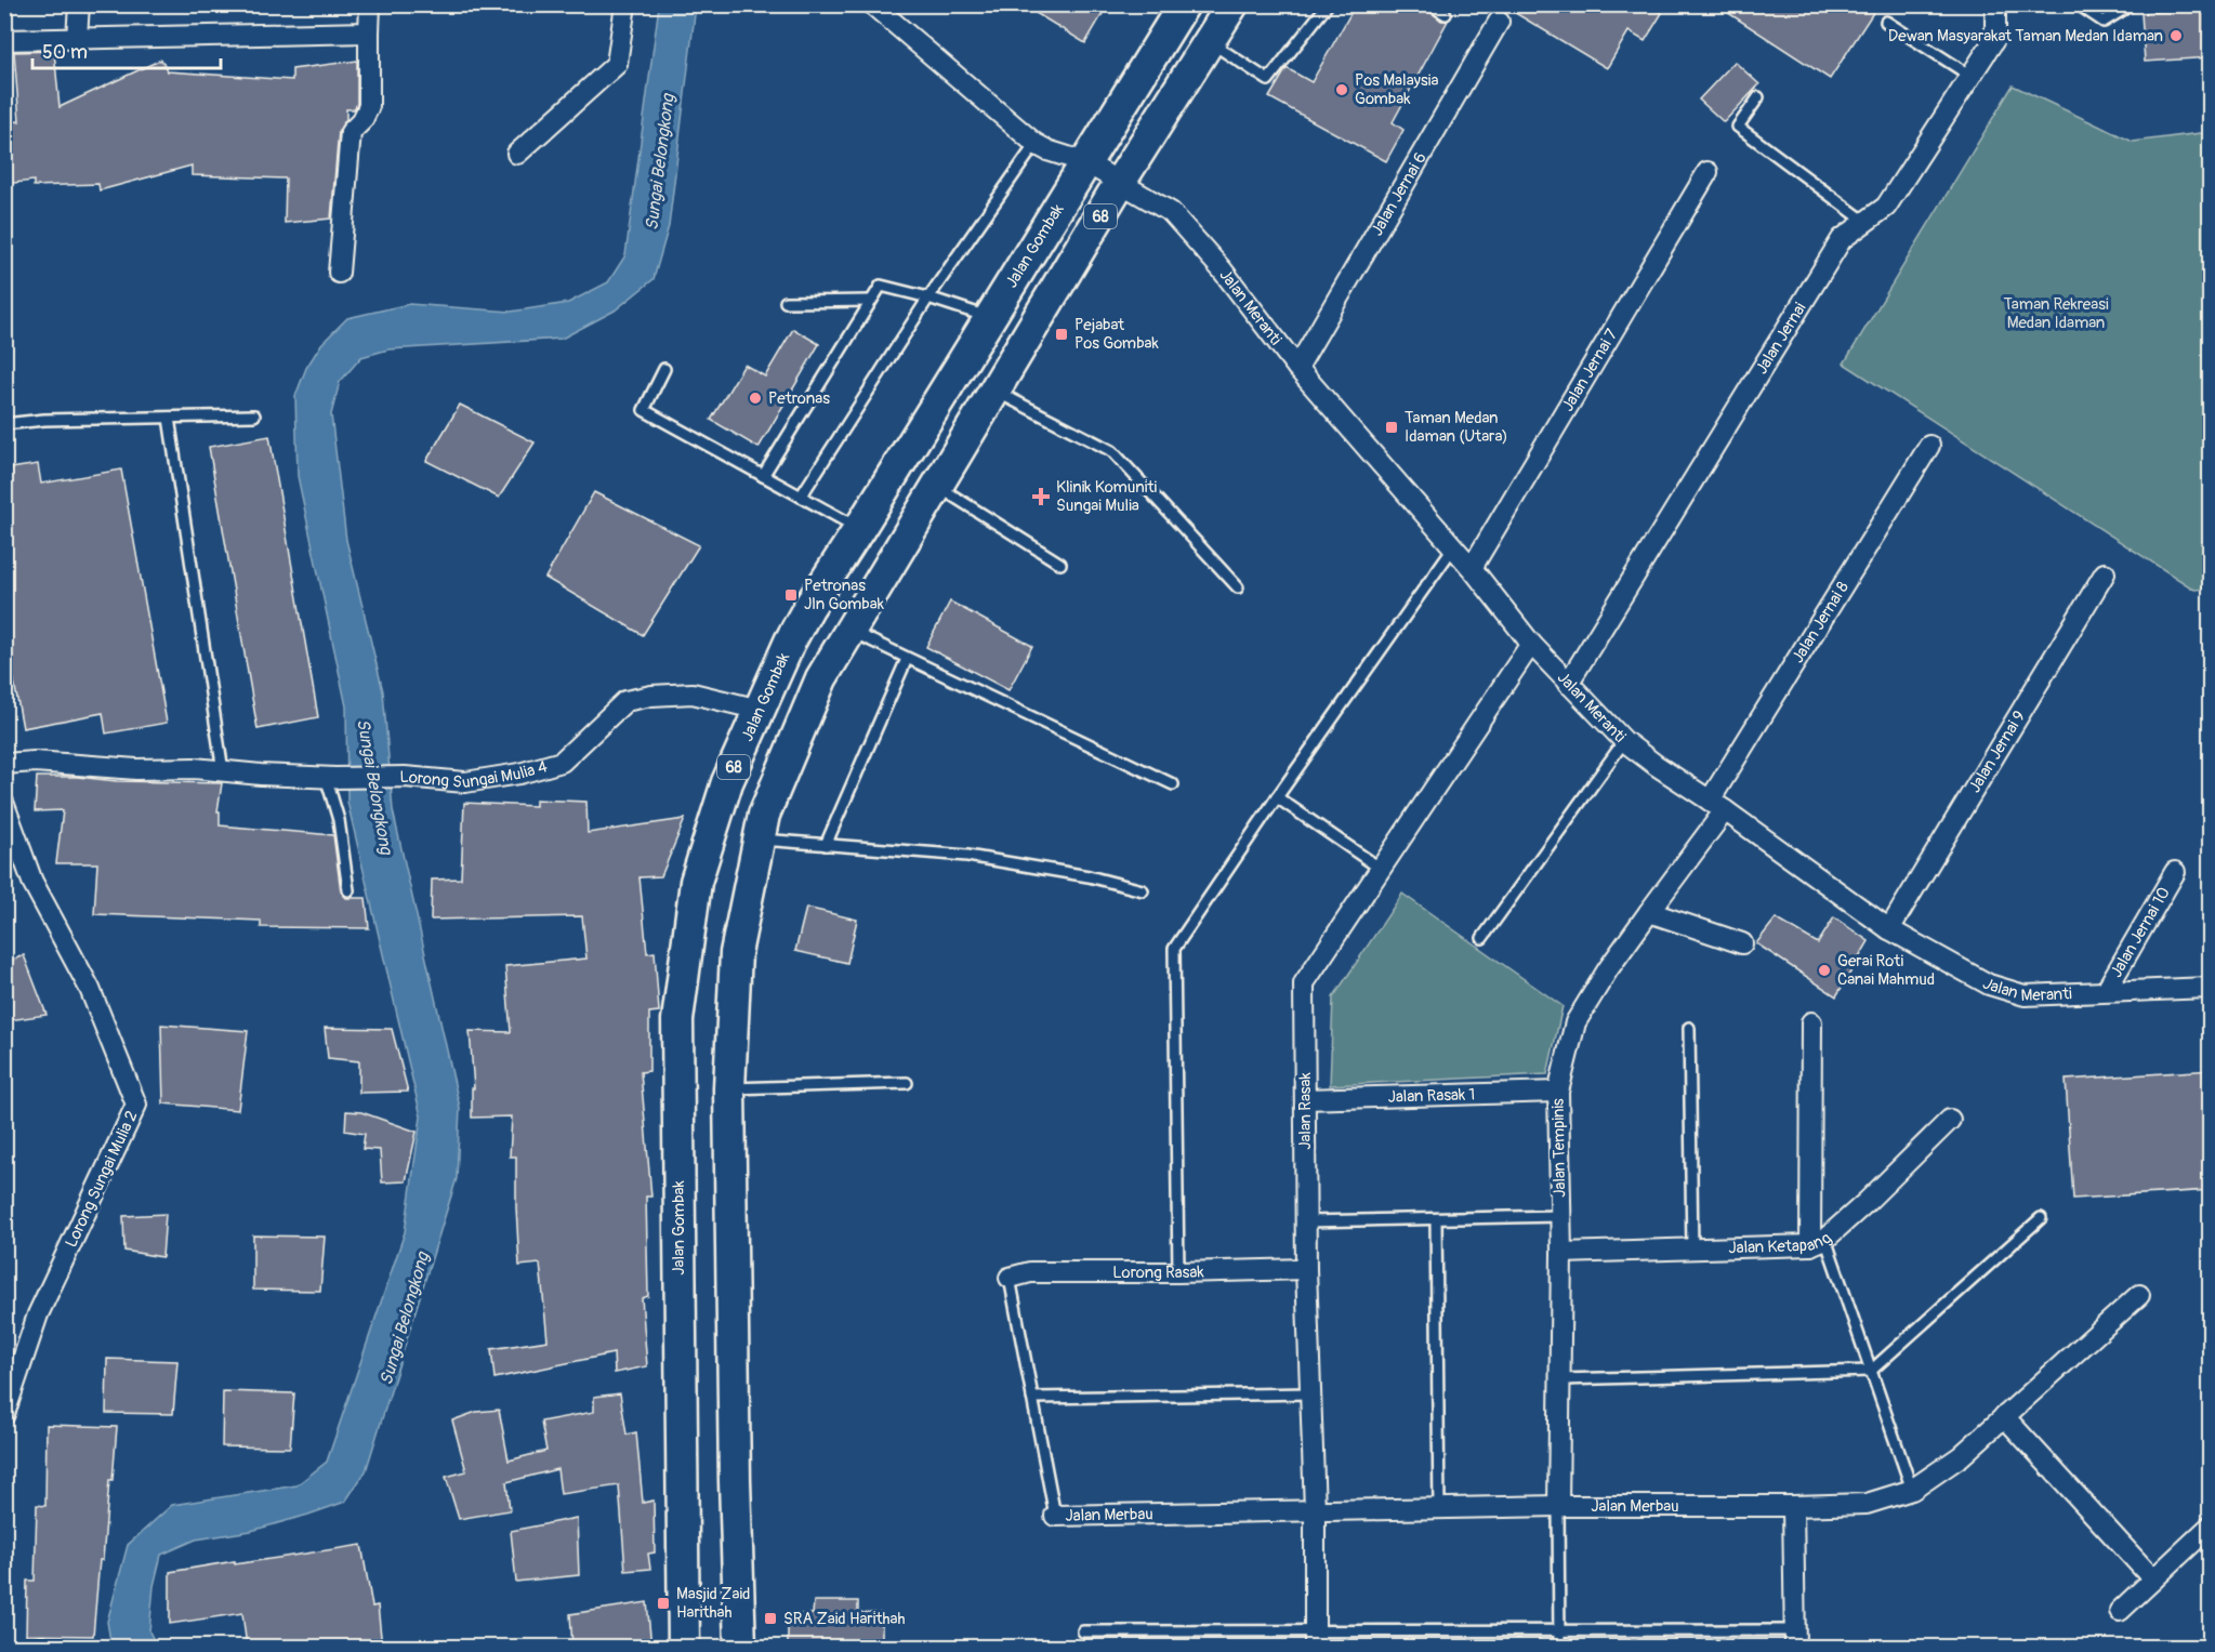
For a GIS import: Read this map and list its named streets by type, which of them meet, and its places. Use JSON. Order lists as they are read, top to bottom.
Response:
{
  "streets": {
    "main road": ["68", "Jalan Gombak"],
    "street": [
      "Jalan Jernai 6",
      "Jalan Meranti",
      "Jalan Jernai",
      "Jalan Jernai 7",
      "Jalan Jernai 8",
      "Jalan Jernai 9",
      "Lorong Sungai Mulia 4",
      "Jalan Jernai 10",
      "Jalan Rasak 1",
      "Jalan Rasak",
      "Jalan Tempinis",
      "Lorong Sungai Mulia 2",
      "Jalan Ketapang",
      "Lorong Rasak",
      "Jalan Merbau"
    ]
  },
  "crossings": [
    ["Jalan Jernai 6", "Jalan Meranti"],
    ["68", "Jalan Meranti"],
    ["Jalan Gombak", "Jalan Meranti"],
    ["Jalan Gombak", "Lorong Sungai Mulia 4"],
    ["Jalan Meranti", "Jalan Jernai"],
    ["Jalan Meranti", "Jalan Jernai 7"],
    ["Jalan Meranti", "Jalan Jernai 8"],
    ["Jalan Meranti", "Jalan Jernai 9"],
    ["Jalan Meranti", "Jalan Jernai 10"],
    ["Jalan Meranti", "Jalan Rasak"],
    ["Jalan Jernai 8", "Jalan Tempinis"],
    ["Jalan Rasak 1", "Jalan Rasak"],
    ["Jalan Rasak 1", "Jalan Tempinis"],
    ["Jalan Rasak", "Lorong Rasak"],
    ["Jalan Rasak", "Jalan Merbau"],
    ["Jalan Tempinis", "Jalan Ketapang"],
    ["Jalan Tempinis", "Jalan Merbau"]
  ],
  "water": ["Sungai Belongkong"],
  "parks": ["Taman Rekreasi Medan Idaman"],
  "places": {
    "other": [
      "Dewan Masyarakat Taman Medan Idaman",
      "Pos Malaysia Gombak",
      "Petronas",
      "Gerai Roti Canai Mahmud"
    ],
    "transit": [
      "Pejabat Pos Gombak",
      "Taman Medan Idaman (Utara)",
      "Petronas Jln Gombak",
      "Masjid Zaid Harithah",
      "SRA Zaid Harithah"
    ],
    "health": ["Klinik Komuniti Sungai Mulia"]
  },
  "scale_bar": "50 m"
}
